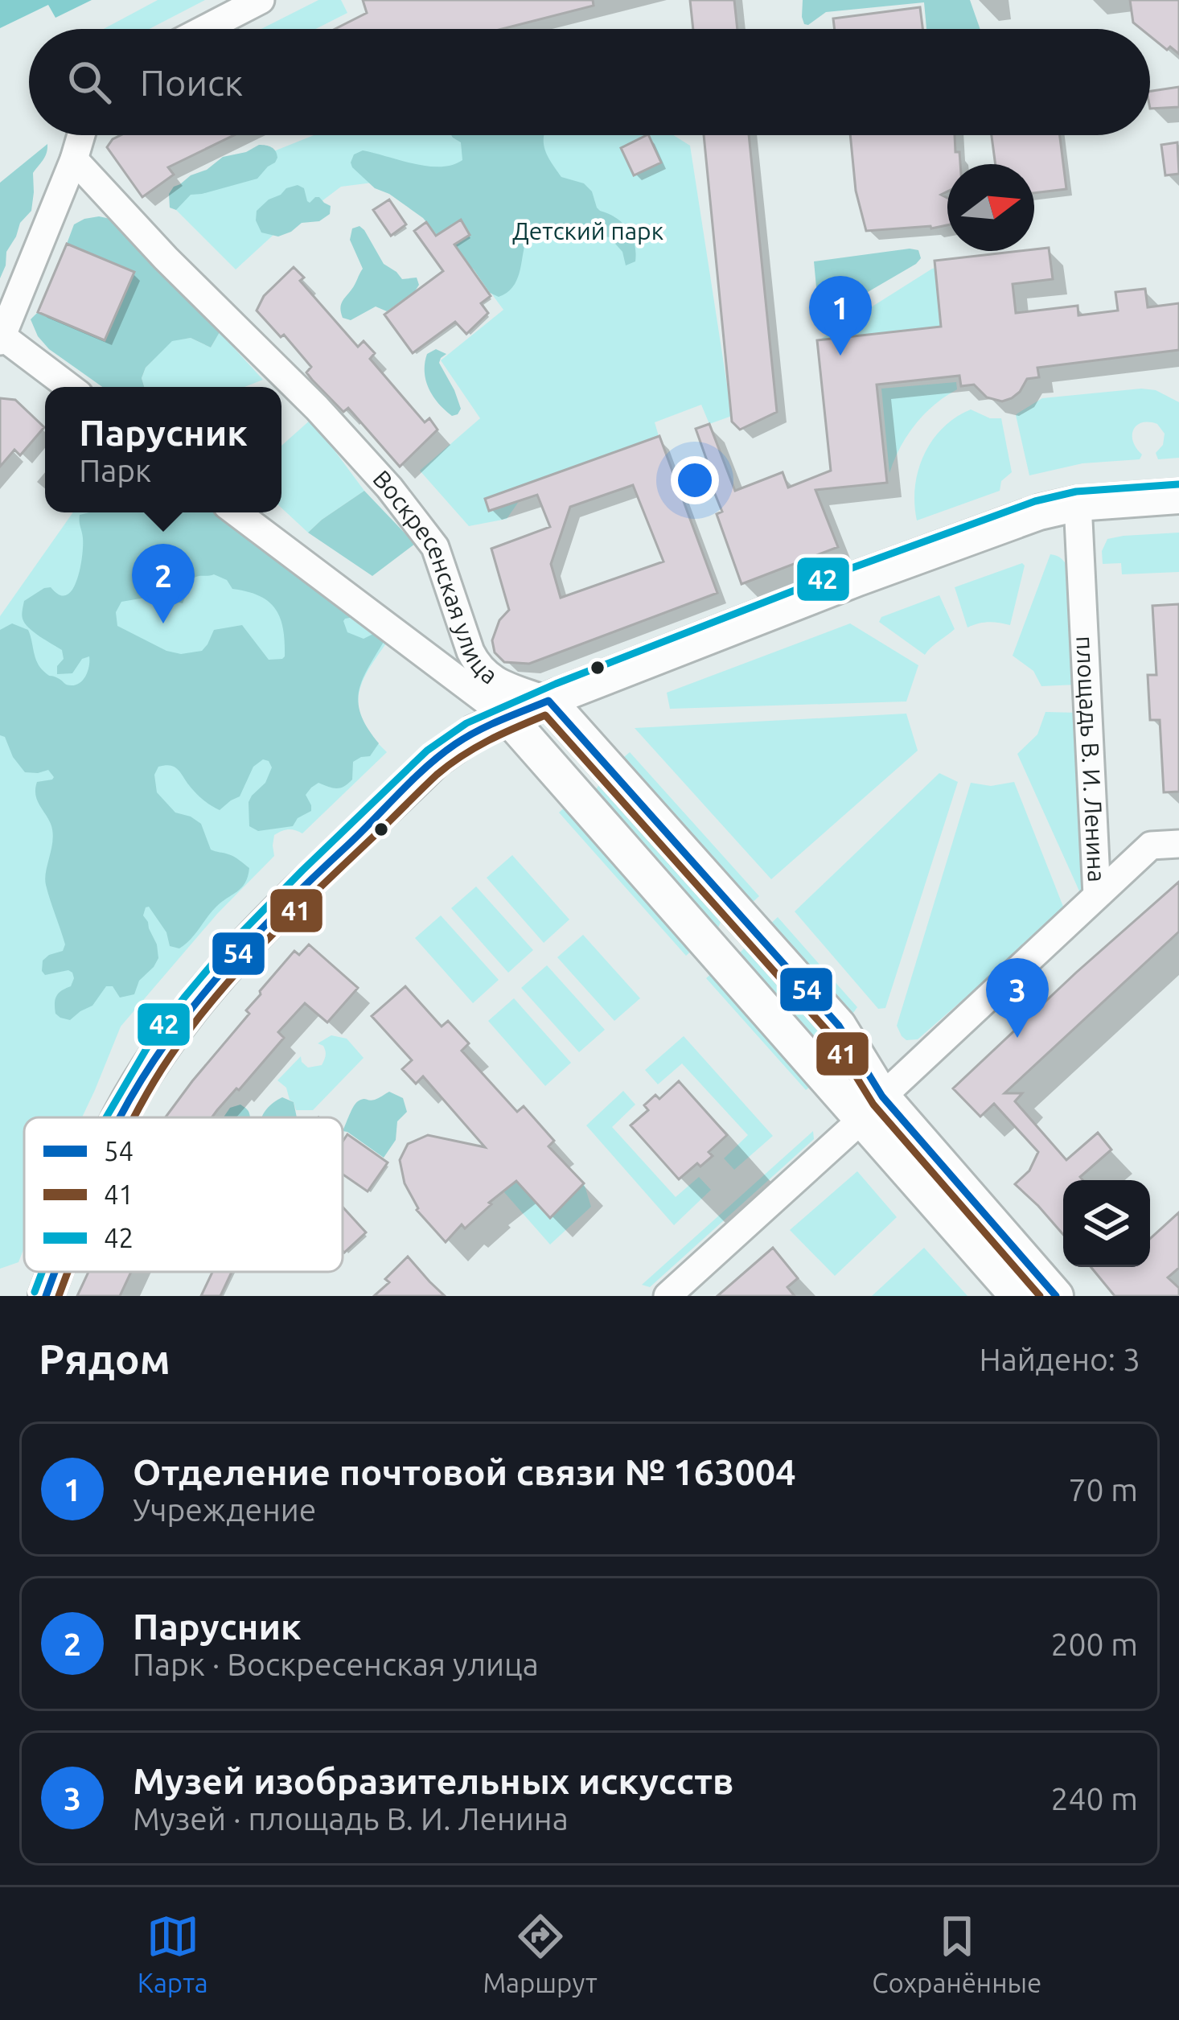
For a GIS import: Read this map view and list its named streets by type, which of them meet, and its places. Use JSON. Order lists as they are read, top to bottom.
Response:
{
  "streets": {
    "main road": ["Воскресенская улица"],
    "street": ["площадь В. И. Ленина"]
  },
  "crossings": [
    ["Воскресенская улица", "площадь В. И. Ленина"]
  ],
  "parks": ["Детский парк"],
  "lines": ["transit line 42", "transit line 54", "transit line 41"],
  "legend": ["54", "41", "42"],
  "north": "right",
  "page": {
    "search": "Поиск",
    "pins": ["1", "2", "3"],
    "popup": ["Парусник", "Парк"],
    "heading": ["Рядом", "Найдено: 3"],
    "list": [
      {
        "mark": "1",
        "name": "Отделение почтовой связи № 163004",
        "note": "Учреждение",
        "value": "70 m"
      },
      {
        "mark": "2",
        "name": "Парусник",
        "note": "Парк · Воскресенская улица",
        "value": "200 m"
      },
      {
        "mark": "3",
        "name": "Музей изобразительных искусств",
        "note": "Музей · площадь В. И. Ленина",
        "value": "240 m"
      }
    ],
    "nav": ["Карта", "Маршрут", "Сохранённые"]
  }
}
